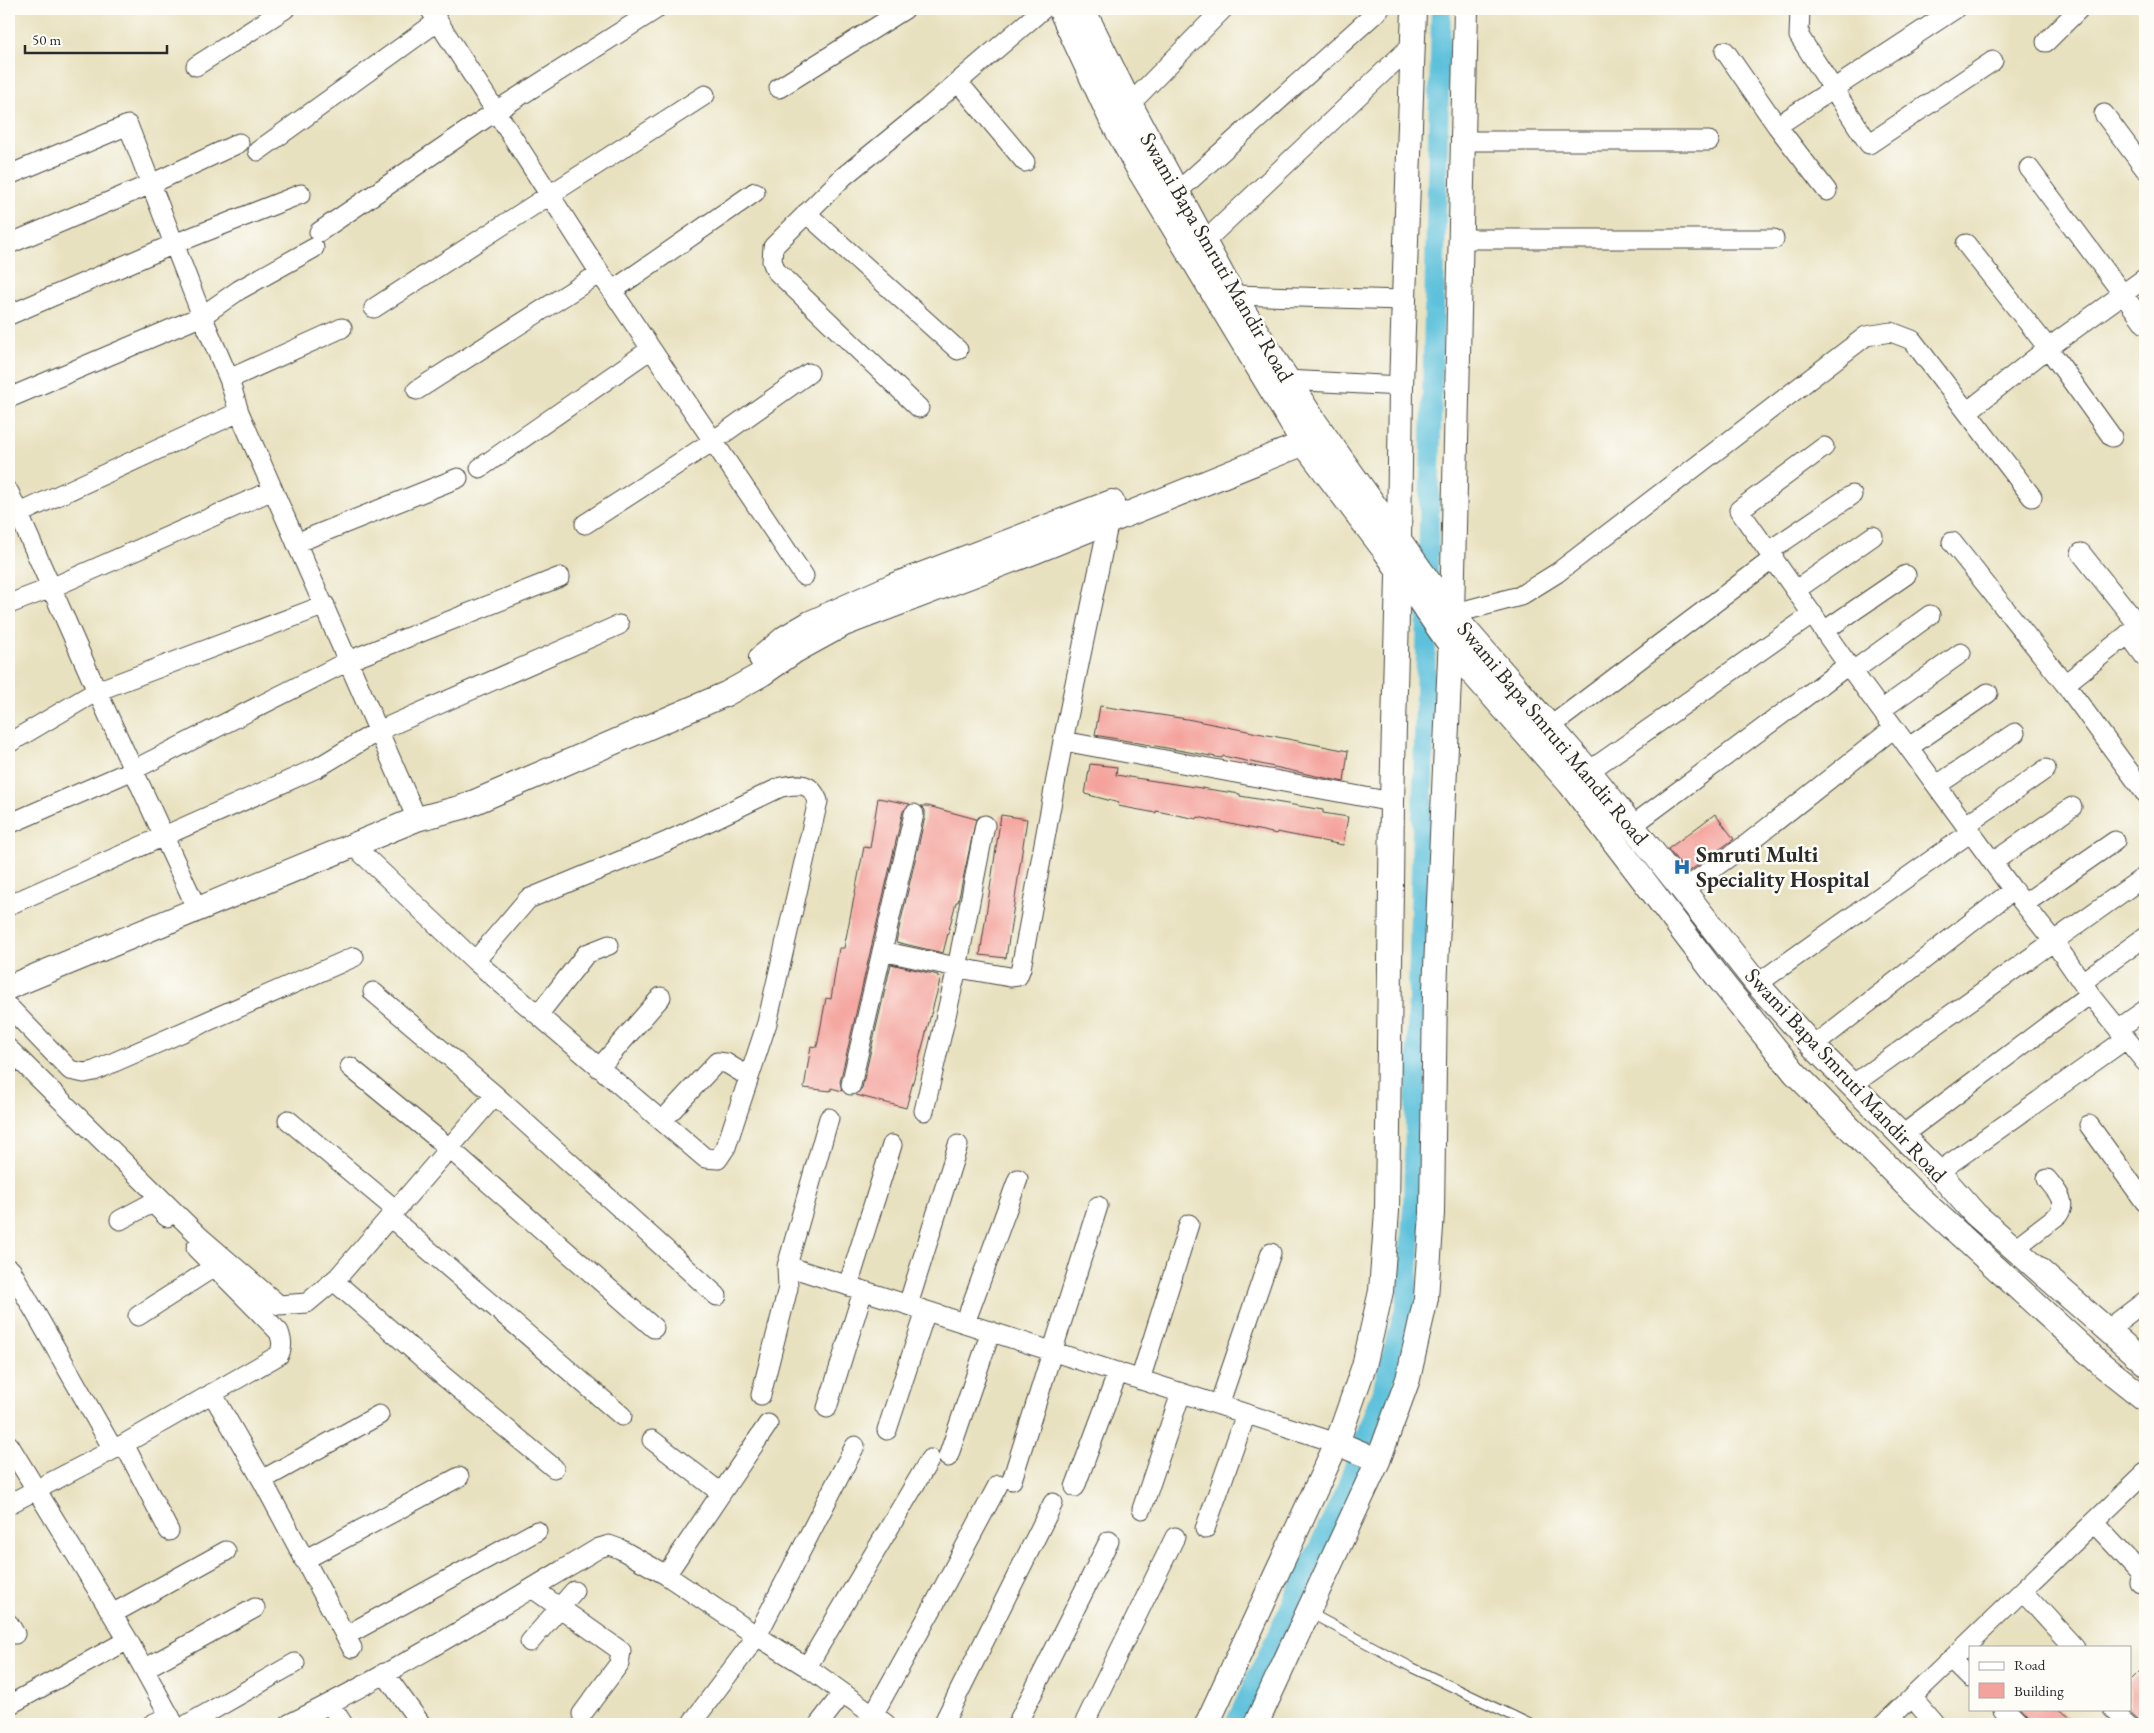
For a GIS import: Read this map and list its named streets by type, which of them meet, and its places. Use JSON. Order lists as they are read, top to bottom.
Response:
{
  "streets": {
    "street": ["Swami Bapa Smruti Mandir Road"]
  },
  "places": {
    "hospital": ["Smruti Multi Speciality Hospital"]
  },
  "legend": ["Road", "Building"],
  "scale_bar": "50 m"
}
